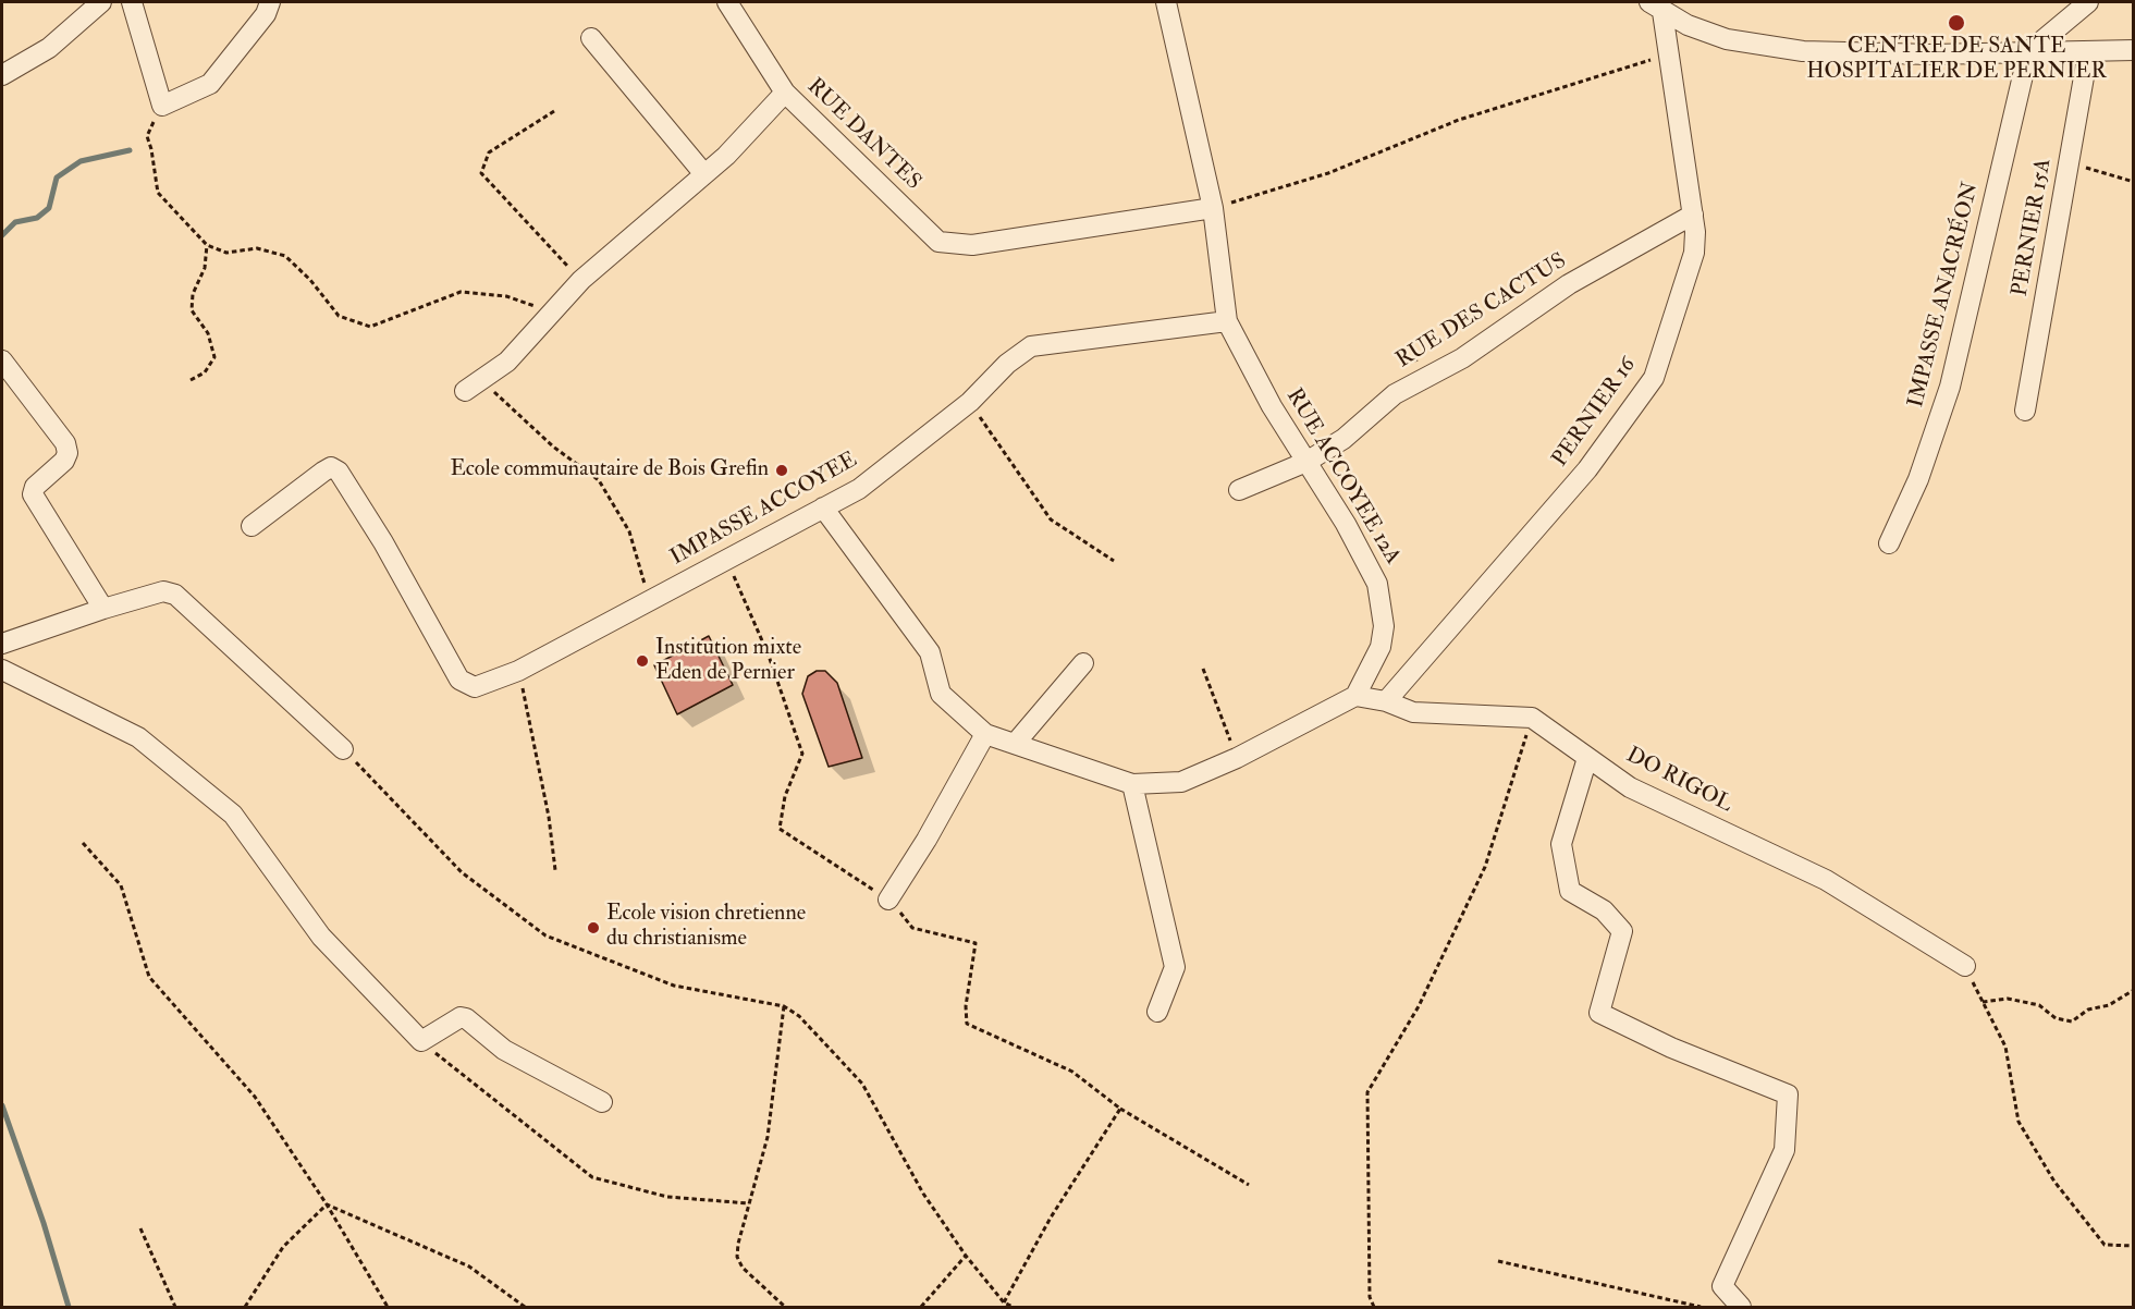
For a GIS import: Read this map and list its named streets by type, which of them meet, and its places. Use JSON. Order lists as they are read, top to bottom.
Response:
{
  "streets": {
    "street": [
      "RUE DANTES",
      "PERNIER 15A",
      "IMPASSE ANACRÉON",
      "RUE DES CACTUS",
      "PERNIER 16",
      "RUE ACCOYEE 12A",
      "IMPASSE ACCOYEE",
      "DO RIGOL"
    ]
  },
  "crossings": [
    ["RUE DANTES", "RUE ACCOYEE 12A"],
    ["RUE DES CACTUS", "PERNIER 16"],
    ["RUE DES CACTUS", "RUE ACCOYEE 12A"],
    ["RUE ACCOYEE 12A", "IMPASSE ACCOYEE"]
  ],
  "places": [
    "CENTRE DE SANTE HOSPITALIER DE PERNIER",
    "Ecole communautaire de Bois Grefin",
    "Institution mixte Eden de Pernier",
    "Ecole vision chretienne du christianisme"
  ]
}
